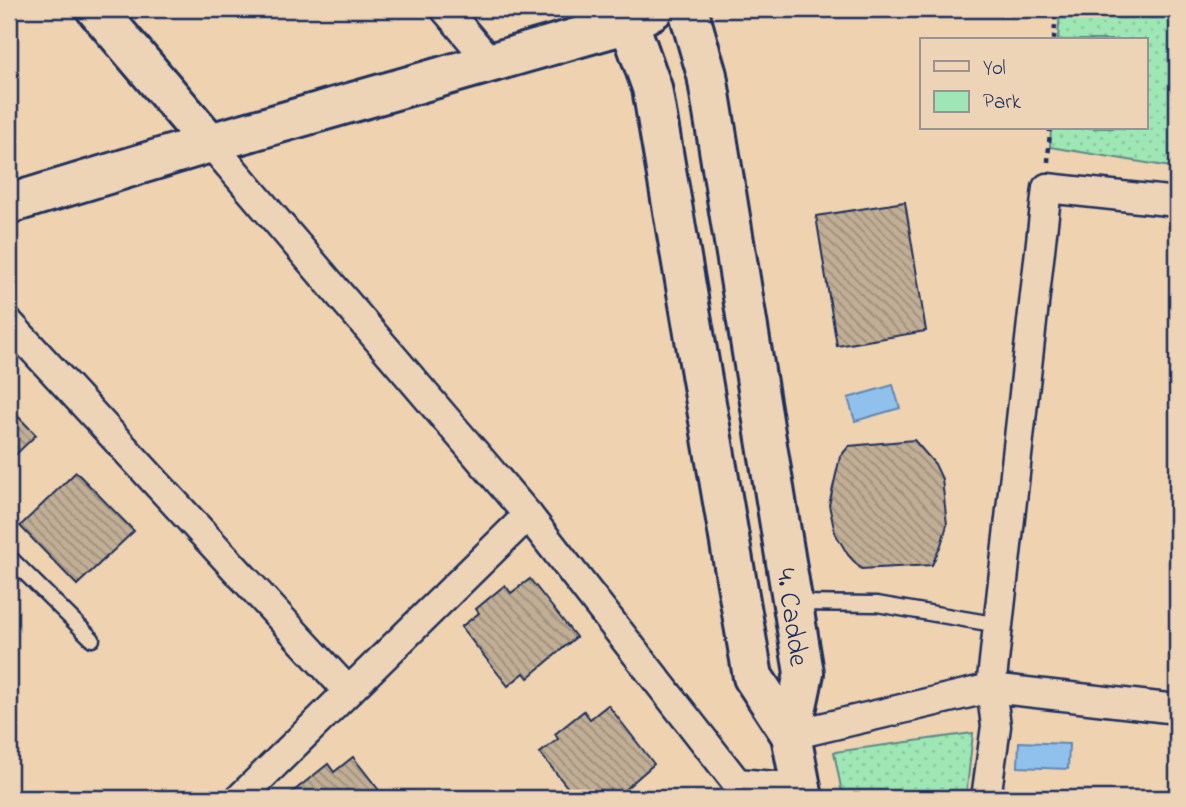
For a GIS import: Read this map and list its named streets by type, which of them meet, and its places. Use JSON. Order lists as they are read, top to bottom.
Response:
{
  "streets": {
    "street": ["4. Cadde"]
  },
  "legend": ["Yol", "Park"]
}
